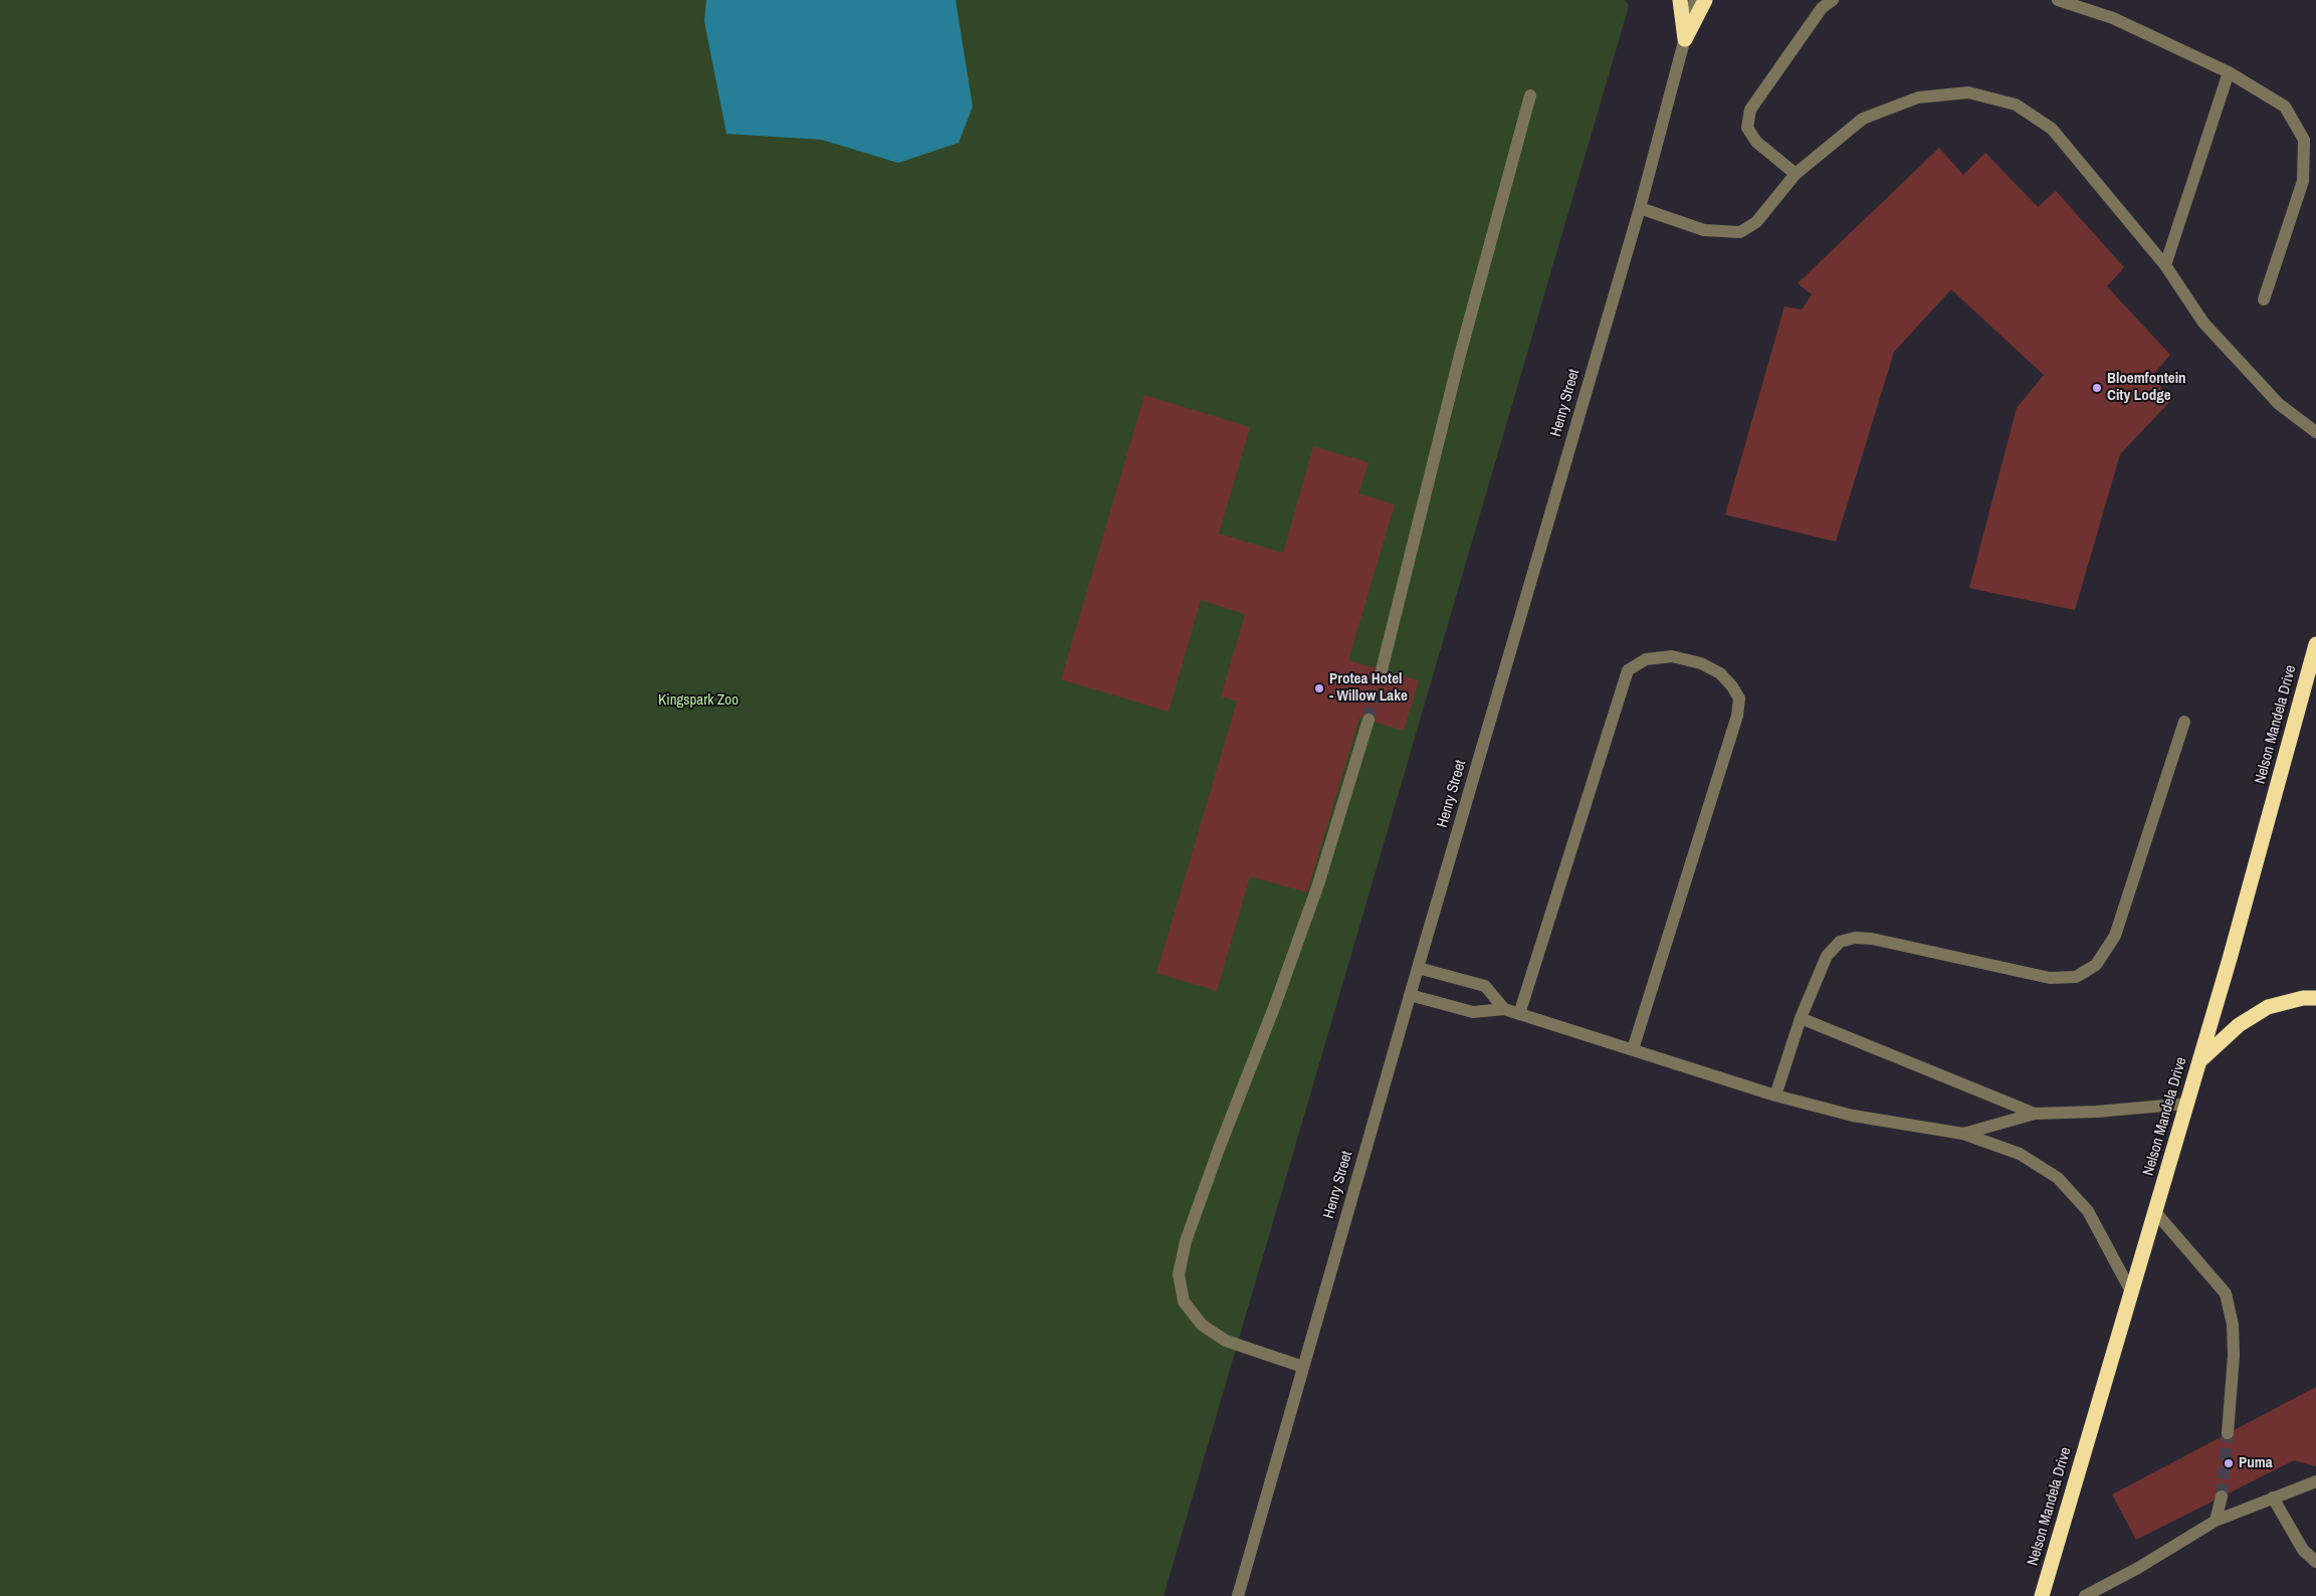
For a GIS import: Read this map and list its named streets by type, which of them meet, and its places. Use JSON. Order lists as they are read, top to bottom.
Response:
{
  "streets": {
    "highway": ["Nelson Mandela Drive"],
    "street": ["Henry Street"]
  },
  "parks": ["Kingspark Zoo"],
  "places": ["Bloemfontein City Lodge", "Protea Hotel - Willow Lake", "Puma"]
}
